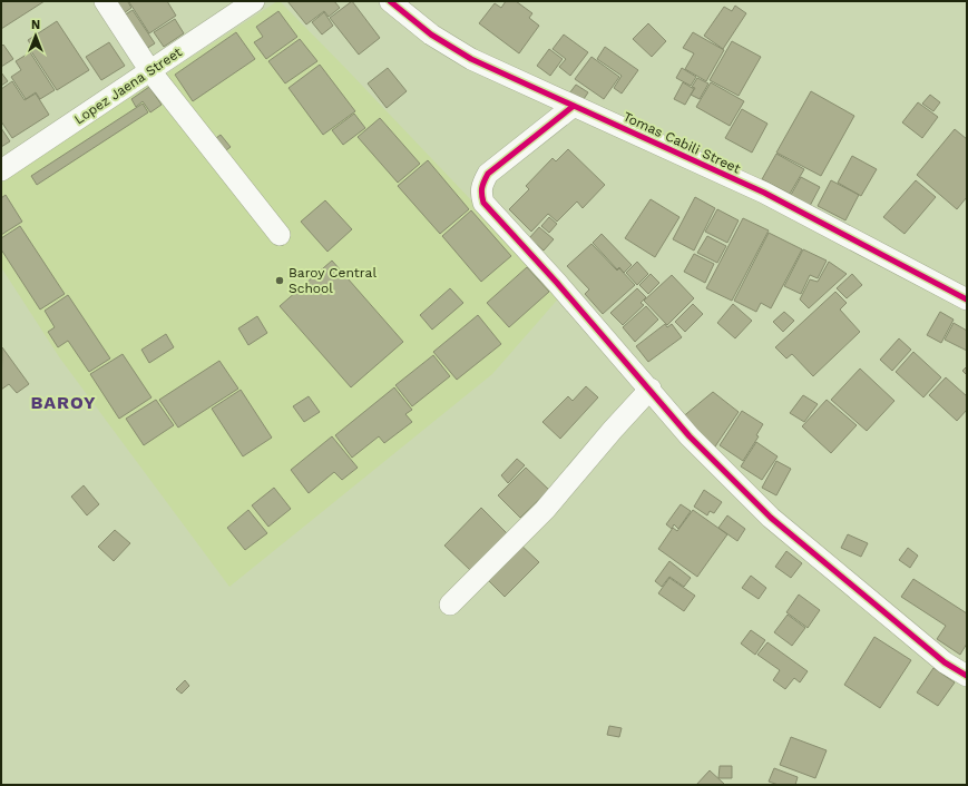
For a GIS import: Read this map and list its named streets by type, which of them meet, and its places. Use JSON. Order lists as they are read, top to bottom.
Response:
{
  "streets": {
    "street": ["Lopez Jaena Street", "Tomas Cabili Street"]
  },
  "districts": ["BAROY"],
  "places": ["Baroy Central School"],
  "north": "top"
}
